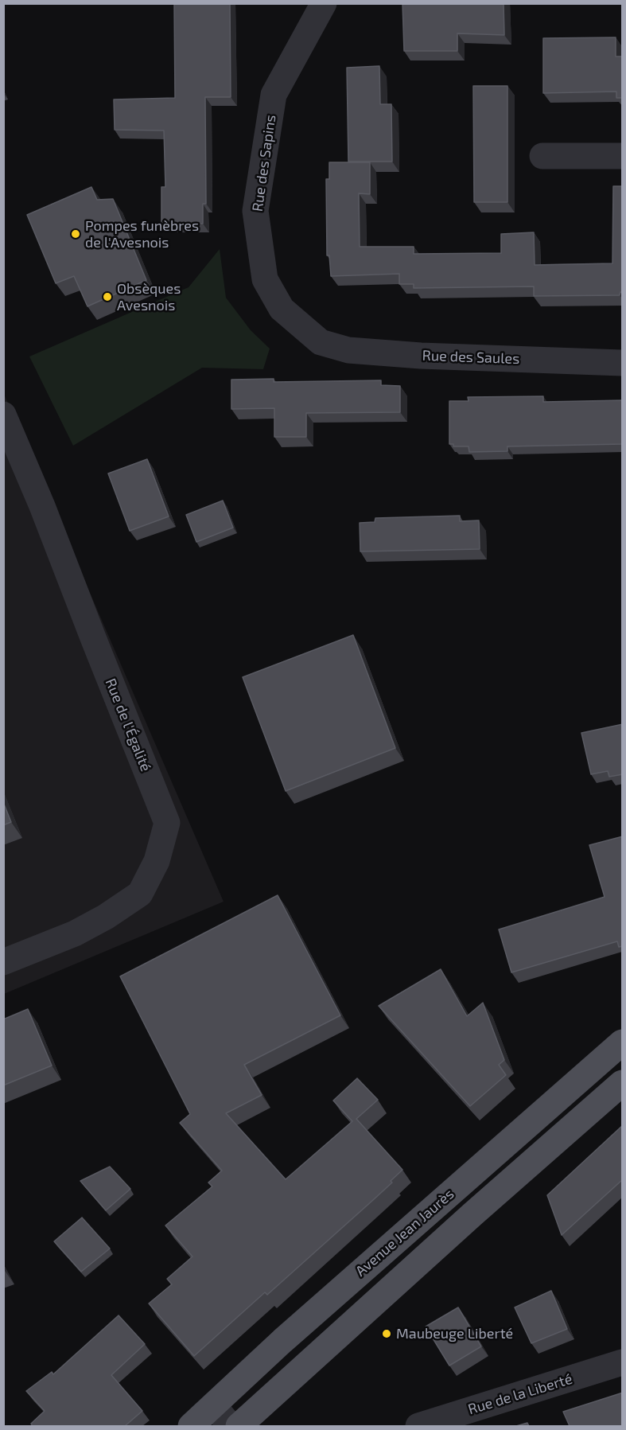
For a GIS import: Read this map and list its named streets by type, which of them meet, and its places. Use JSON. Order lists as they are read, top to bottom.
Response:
{
  "streets": {
    "main road": ["Avenue Jean Jaurès"],
    "street": [
      "Rue des Sapins",
      "Rue des Saules",
      "Rue de l'Égalité",
      "Rue de la Liberté"
    ]
  },
  "crossings": [
    ["Rue des Sapins", "Rue des Saules"]
  ],
  "places": ["Pompes funèbres de l'Avesnois", "Obsèques Avesnois", "Maubeuge Liberté"]
}
